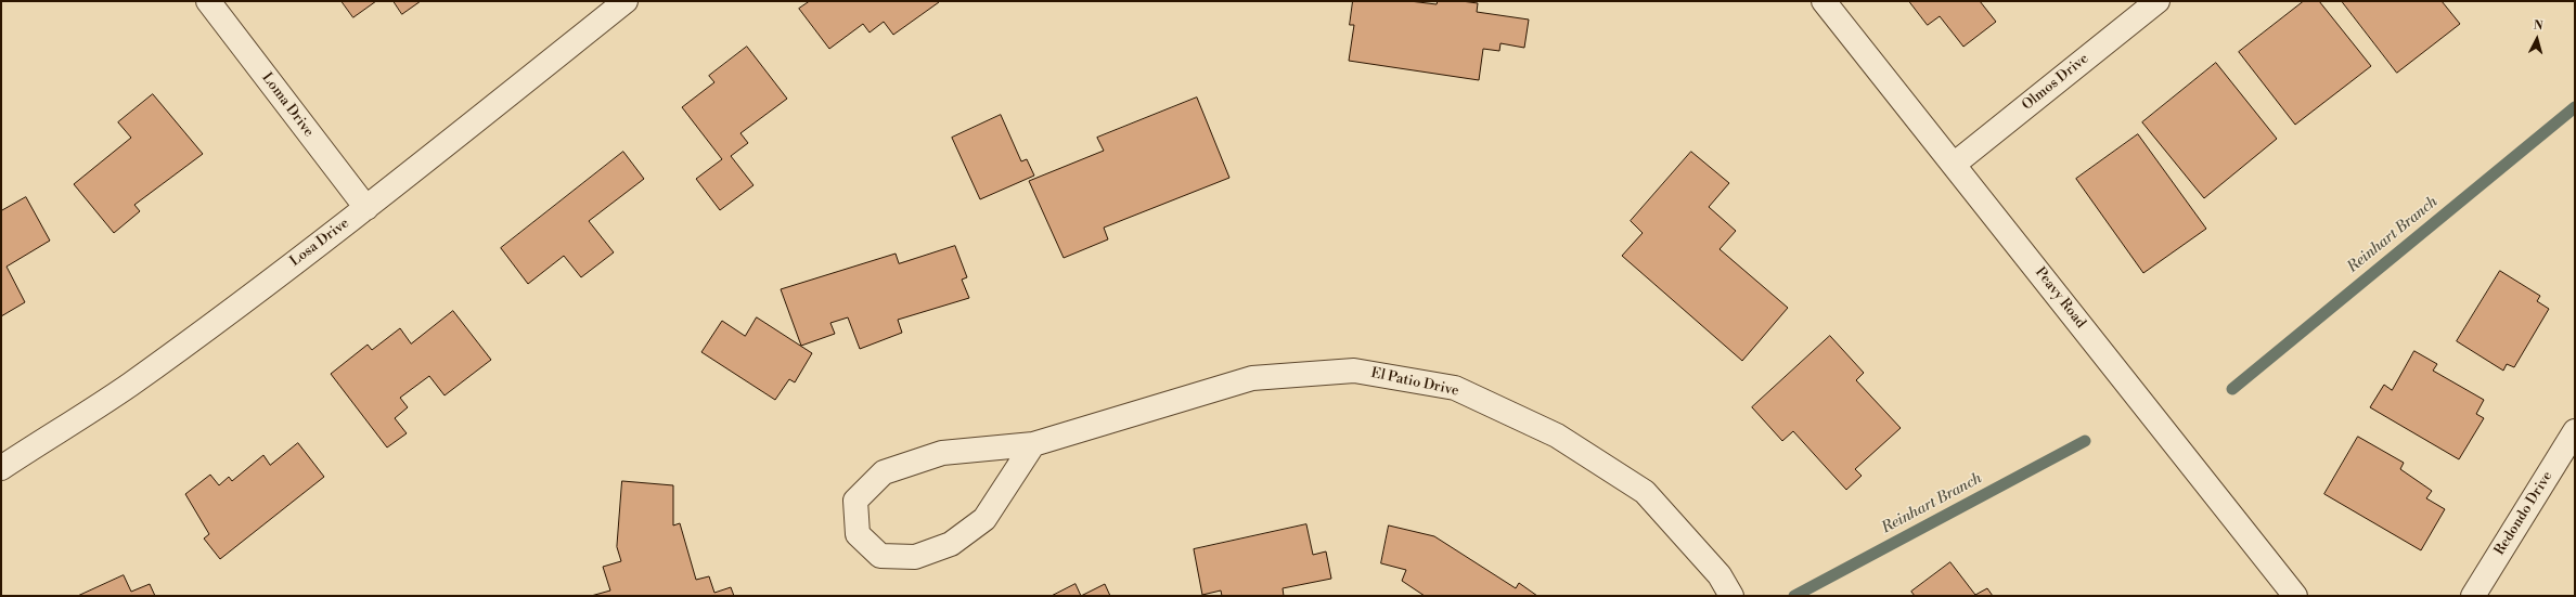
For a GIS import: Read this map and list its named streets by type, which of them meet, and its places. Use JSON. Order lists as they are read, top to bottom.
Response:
{
  "streets": {
    "street": [
      "Olmos Drive",
      "Loma Drive",
      "Losa Drive",
      "Peavy Road",
      "El Patio Drive",
      "Redondo Drive"
    ]
  },
  "crossings": [
    ["Olmos Drive", "Peavy Road"],
    ["Loma Drive", "Losa Drive"]
  ],
  "water": ["Reinhart Branch"],
  "north": "top"
}
